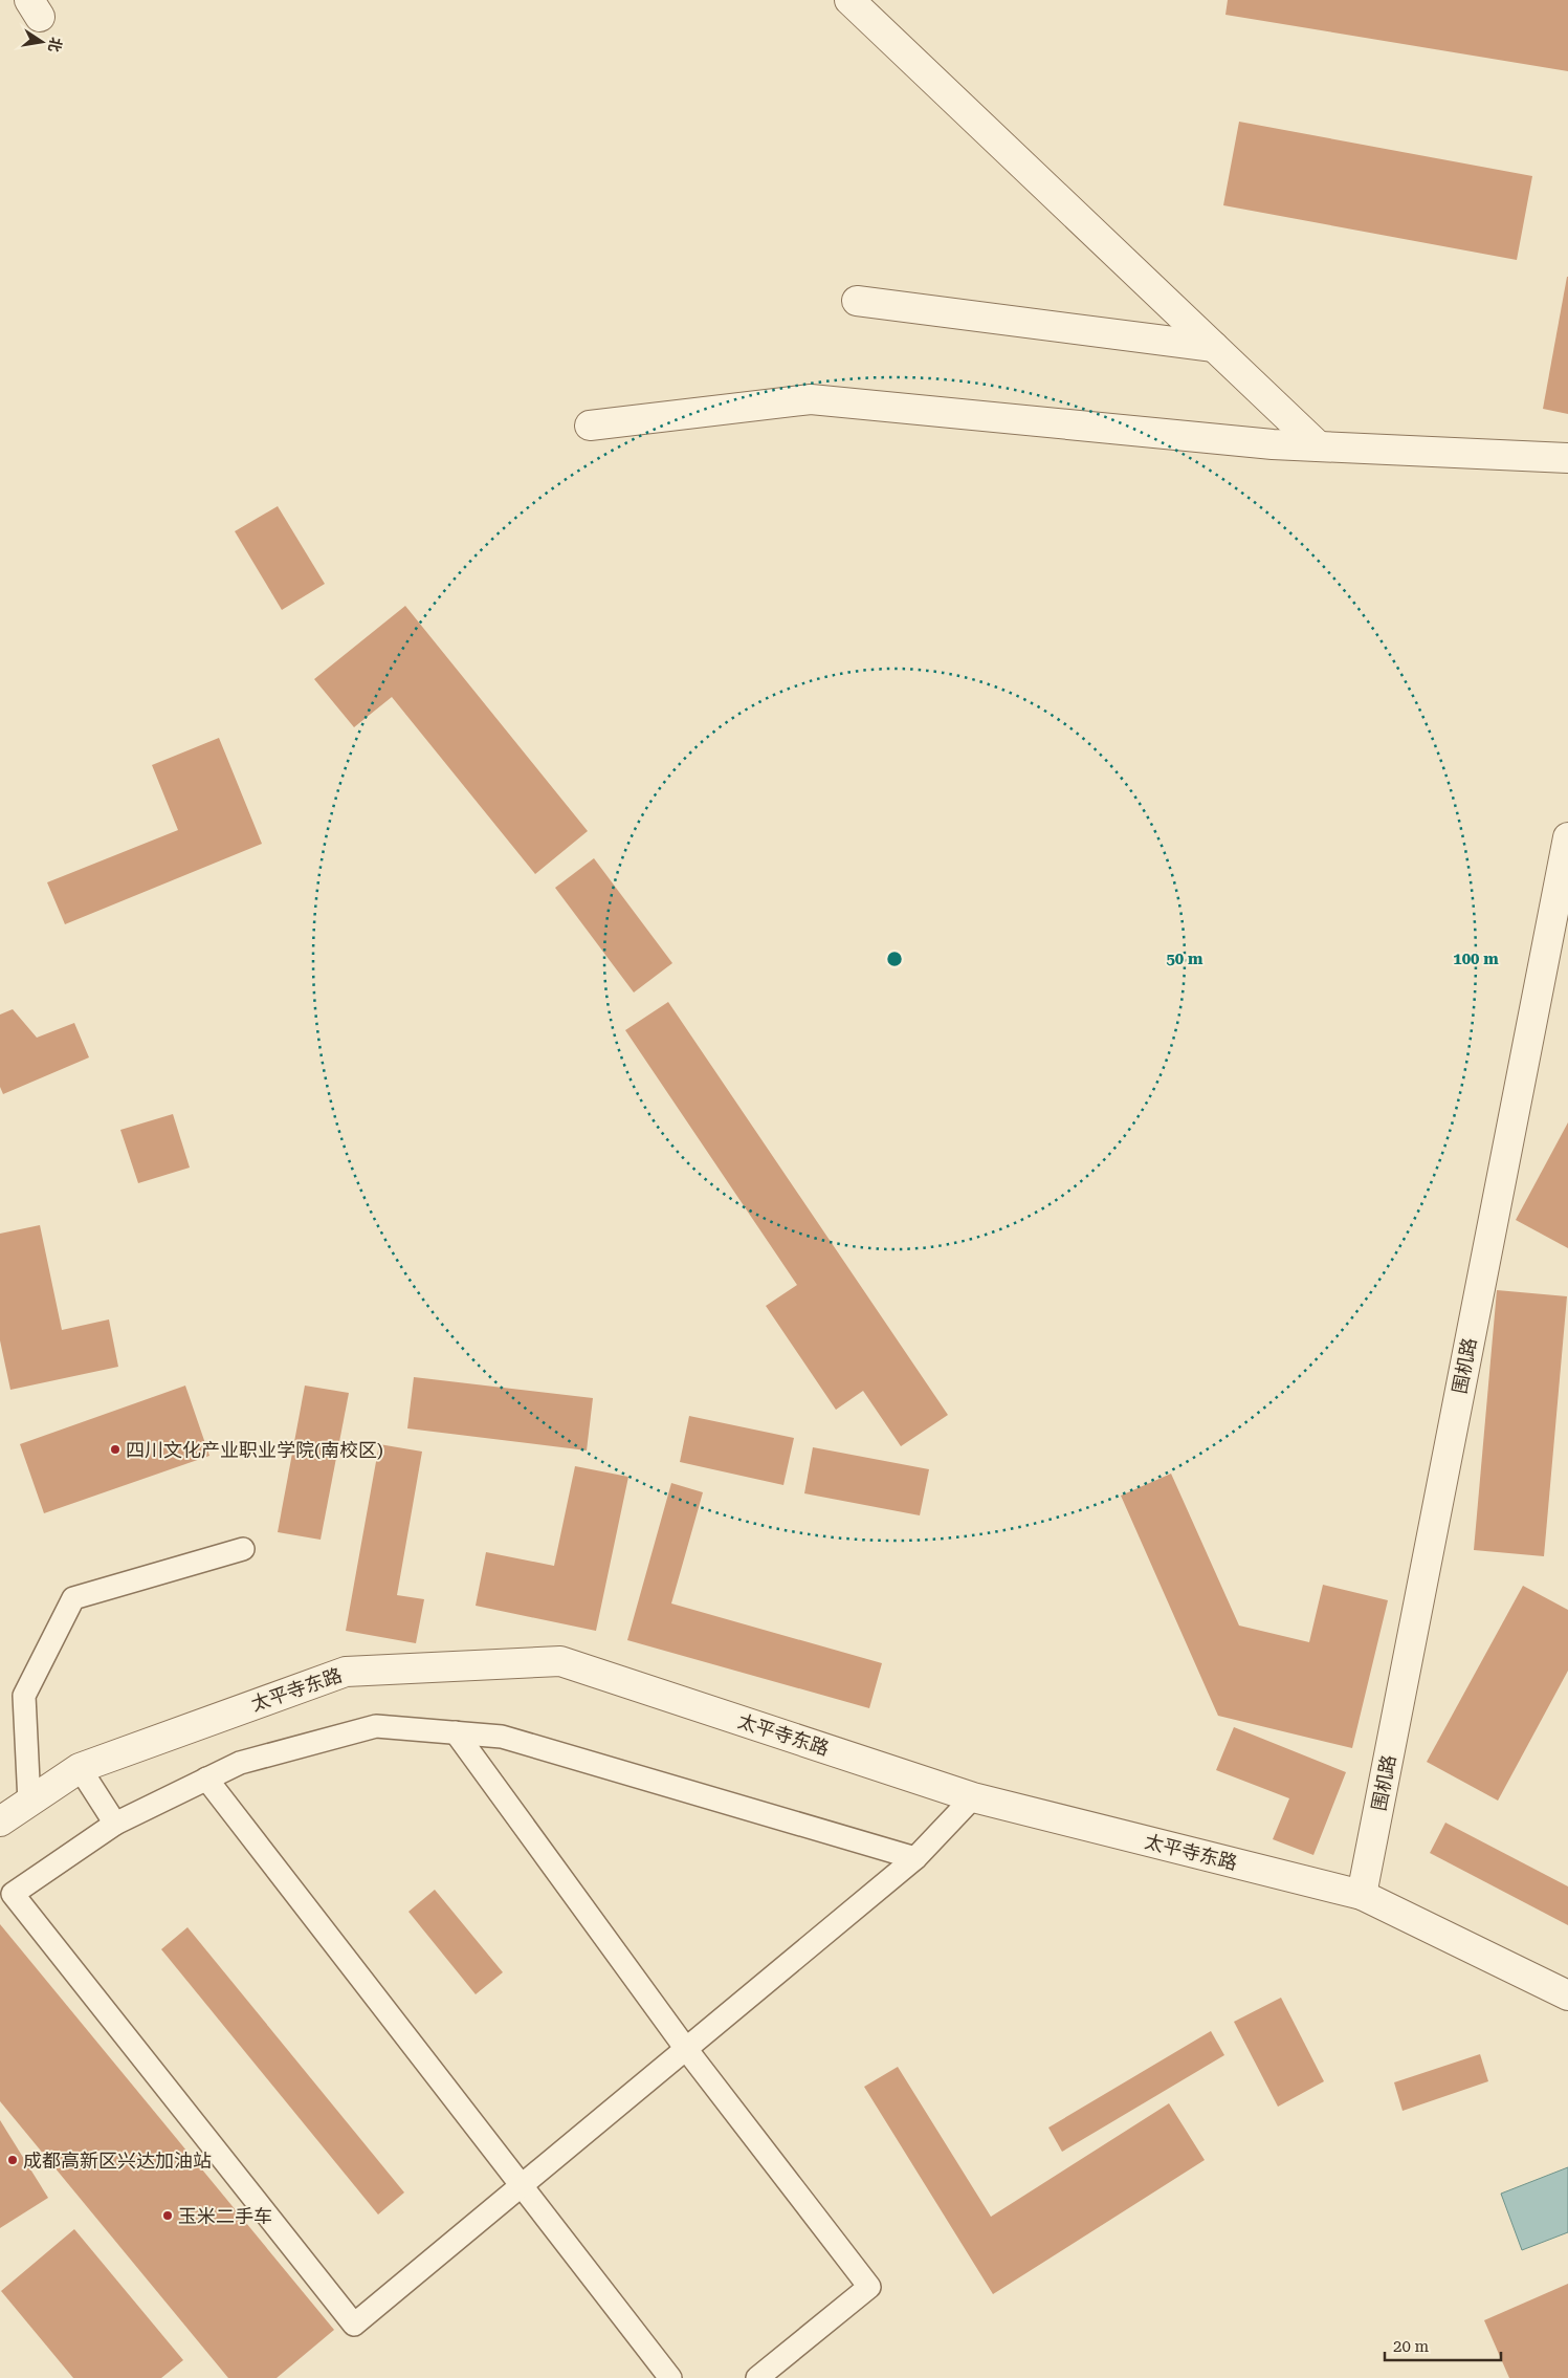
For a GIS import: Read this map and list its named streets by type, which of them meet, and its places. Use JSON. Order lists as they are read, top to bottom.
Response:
{
  "streets": {
    "street": ["围机路", "太平寺东路"]
  },
  "crossings": [
    ["围机路", "太平寺东路"]
  ],
  "places": ["四川文化产业职业学院(南校区)", "成都高新区兴达加油站", "玉米二手车"],
  "scale_bar": "20 m",
  "north": "right",
  "rings": ["50 m", "100 m"]
}
